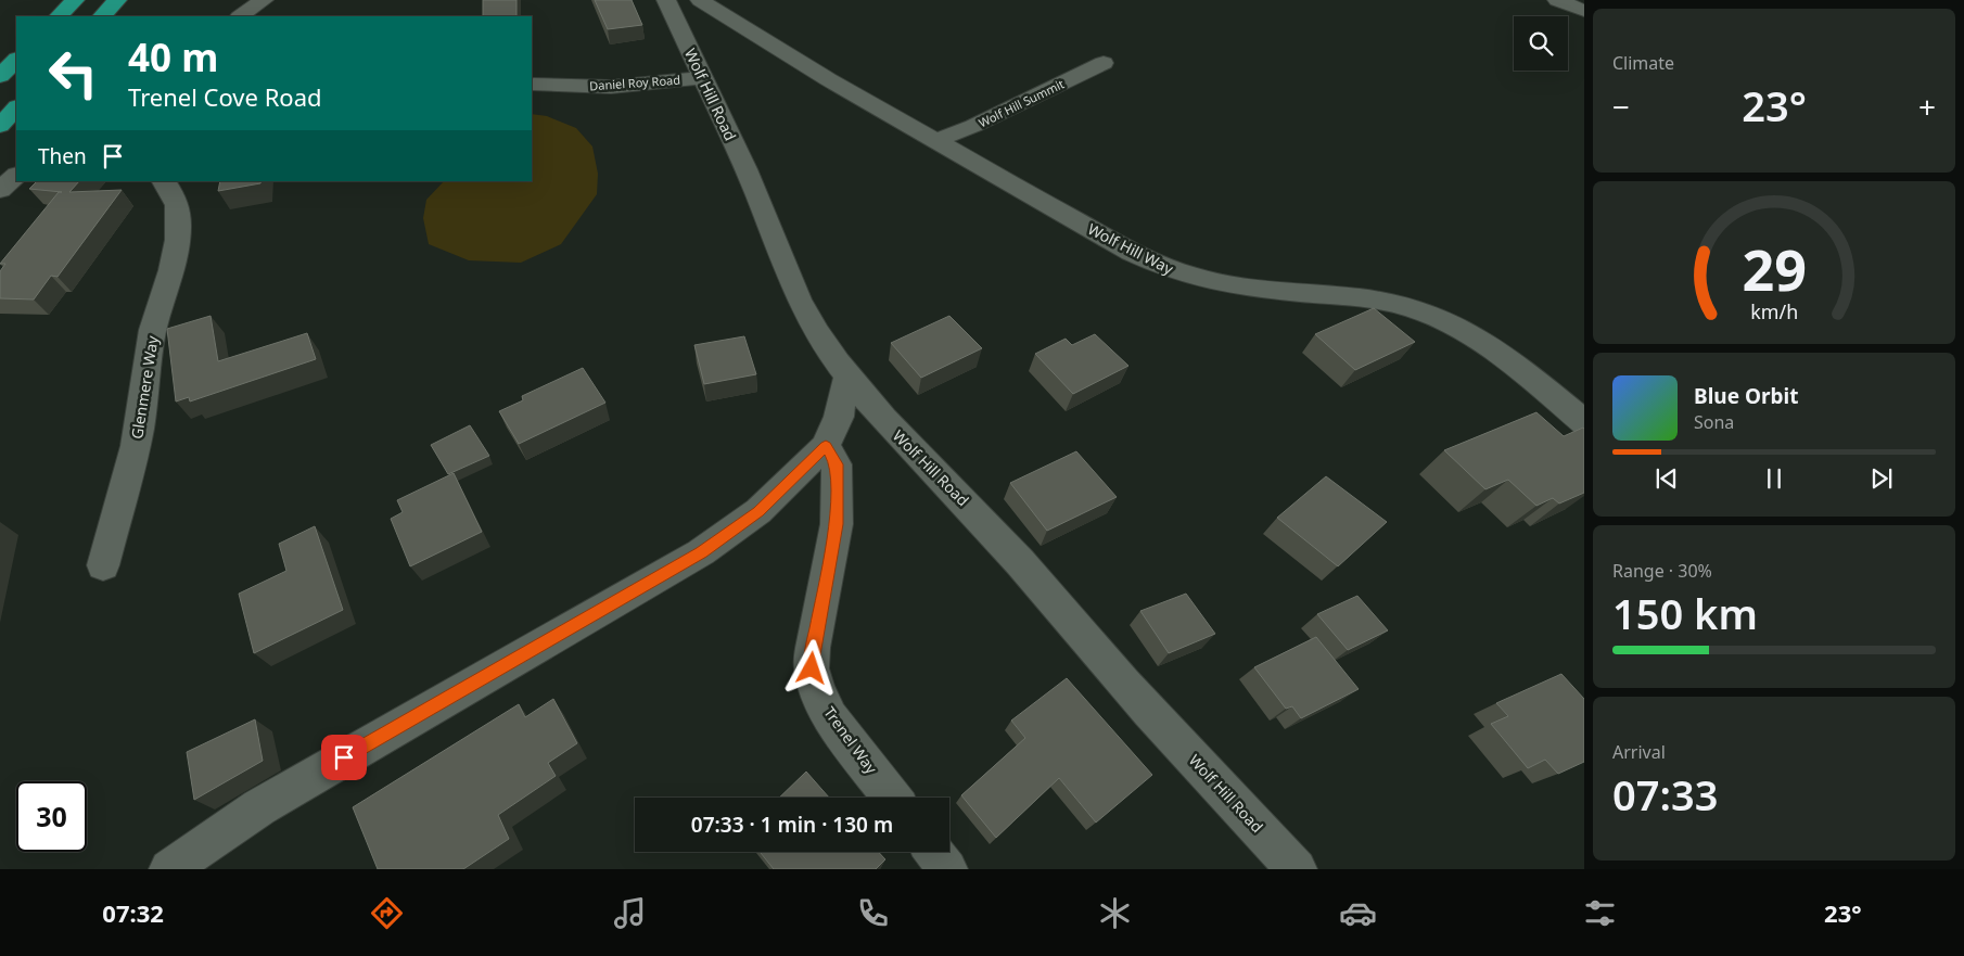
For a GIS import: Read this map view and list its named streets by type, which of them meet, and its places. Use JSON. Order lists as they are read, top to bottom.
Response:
{
  "streets": {
    "street": [
      "Daniel Roy Road",
      "Wolf Hill Road",
      "Wolf Hill Summit",
      "Wolf Hill Way",
      "Glenmere Way",
      "Trenel Way"
    ]
  },
  "crossings": [
    ["Daniel Roy Road", "Wolf Hill Road"],
    ["Wolf Hill Summit", "Wolf Hill Way"]
  ],
  "page": {
    "tile": [
      "Climate",
      ["Range · 30%", "150 km"],
      ["Arrival", "07:33"]
    ],
    "turn": ["40 m", "Trenel Cove Road"],
    "heat": ["−", "23°", "+"],
    "then": "Then",
    "song": ["Blue Orbit", "Sona"],
    "limit": "30",
    "trip": "07:33 · 1 min · 130 m",
    "tabs": ["07:32", "23°"],
    "gauge": ["29", "km/h"]
  }
}
